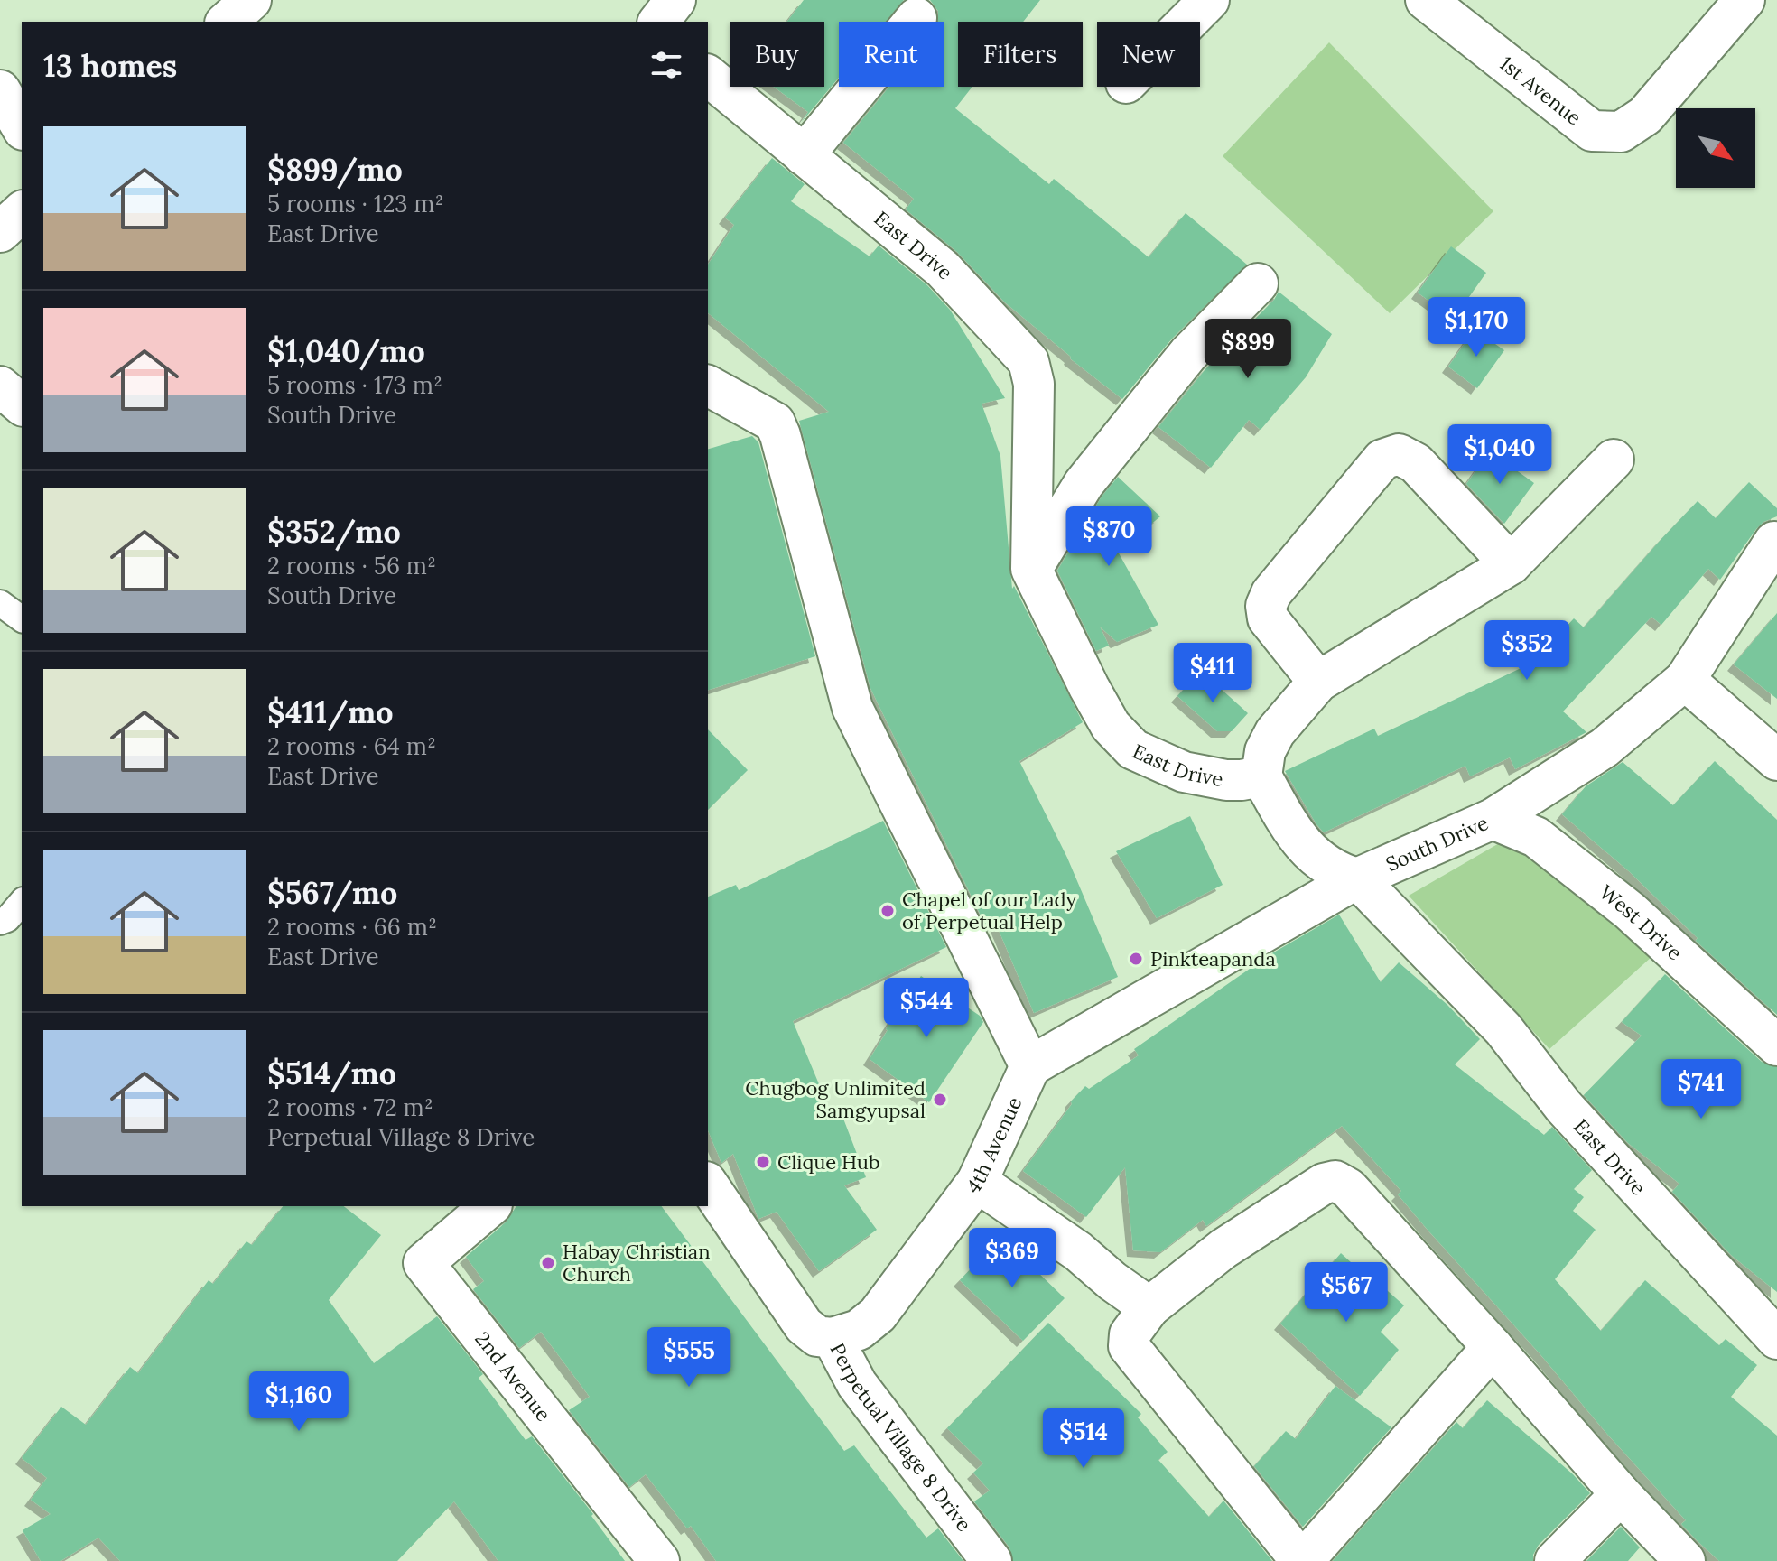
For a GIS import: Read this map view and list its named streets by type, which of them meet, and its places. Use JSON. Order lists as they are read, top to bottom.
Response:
{
  "streets": {
    "street": [
      "1st Avenue",
      "East Drive",
      "South Drive",
      "West Drive",
      "4th Avenue",
      "2nd Avenue",
      "Perpetual Village 8 Drive"
    ]
  },
  "crossings": [
    ["East Drive", "South Drive"],
    ["South Drive", "West Drive"],
    ["South Drive", "4th Avenue"],
    ["4th Avenue", "Perpetual Village 8 Drive"]
  ],
  "places": [
    "Chapel of our Lady of Perpetual Help",
    "Pinkteapanda",
    "Chugbog Unlimited Samgyupsal",
    "Clique Hub",
    "Habay Christian Church"
  ],
  "north": "bottom right",
  "page": {
    "chip": [
      "Buy",
      "Rent",
      "Filters",
      "New"
    ],
    "heading": "13 homes",
    "list": [
      {
        "name": "$899/mo",
        "note": "5 rooms · 123 m² · East Drive"
      },
      {
        "name": "$1,040/mo",
        "note": "5 rooms · 173 m² · South Drive"
      },
      {
        "name": "$352/mo",
        "note": "2 rooms · 56 m² · South Drive"
      },
      {
        "name": "$411/mo",
        "note": "2 rooms · 64 m² · East Drive"
      },
      {
        "name": "$567/mo",
        "note": "2 rooms · 66 m² · East Drive"
      },
      {
        "name": "$514/mo",
        "note": "2 rooms · 72 m² · Perpetual Village 8 Drive"
      }
    ],
    "price": [
      "$1,170",
      "$899",
      "$1,040",
      "$870",
      "$352",
      "$411",
      "$544",
      "$741",
      "$369",
      "$567",
      "$555",
      "$1,160",
      "$514"
    ]
  }
}
